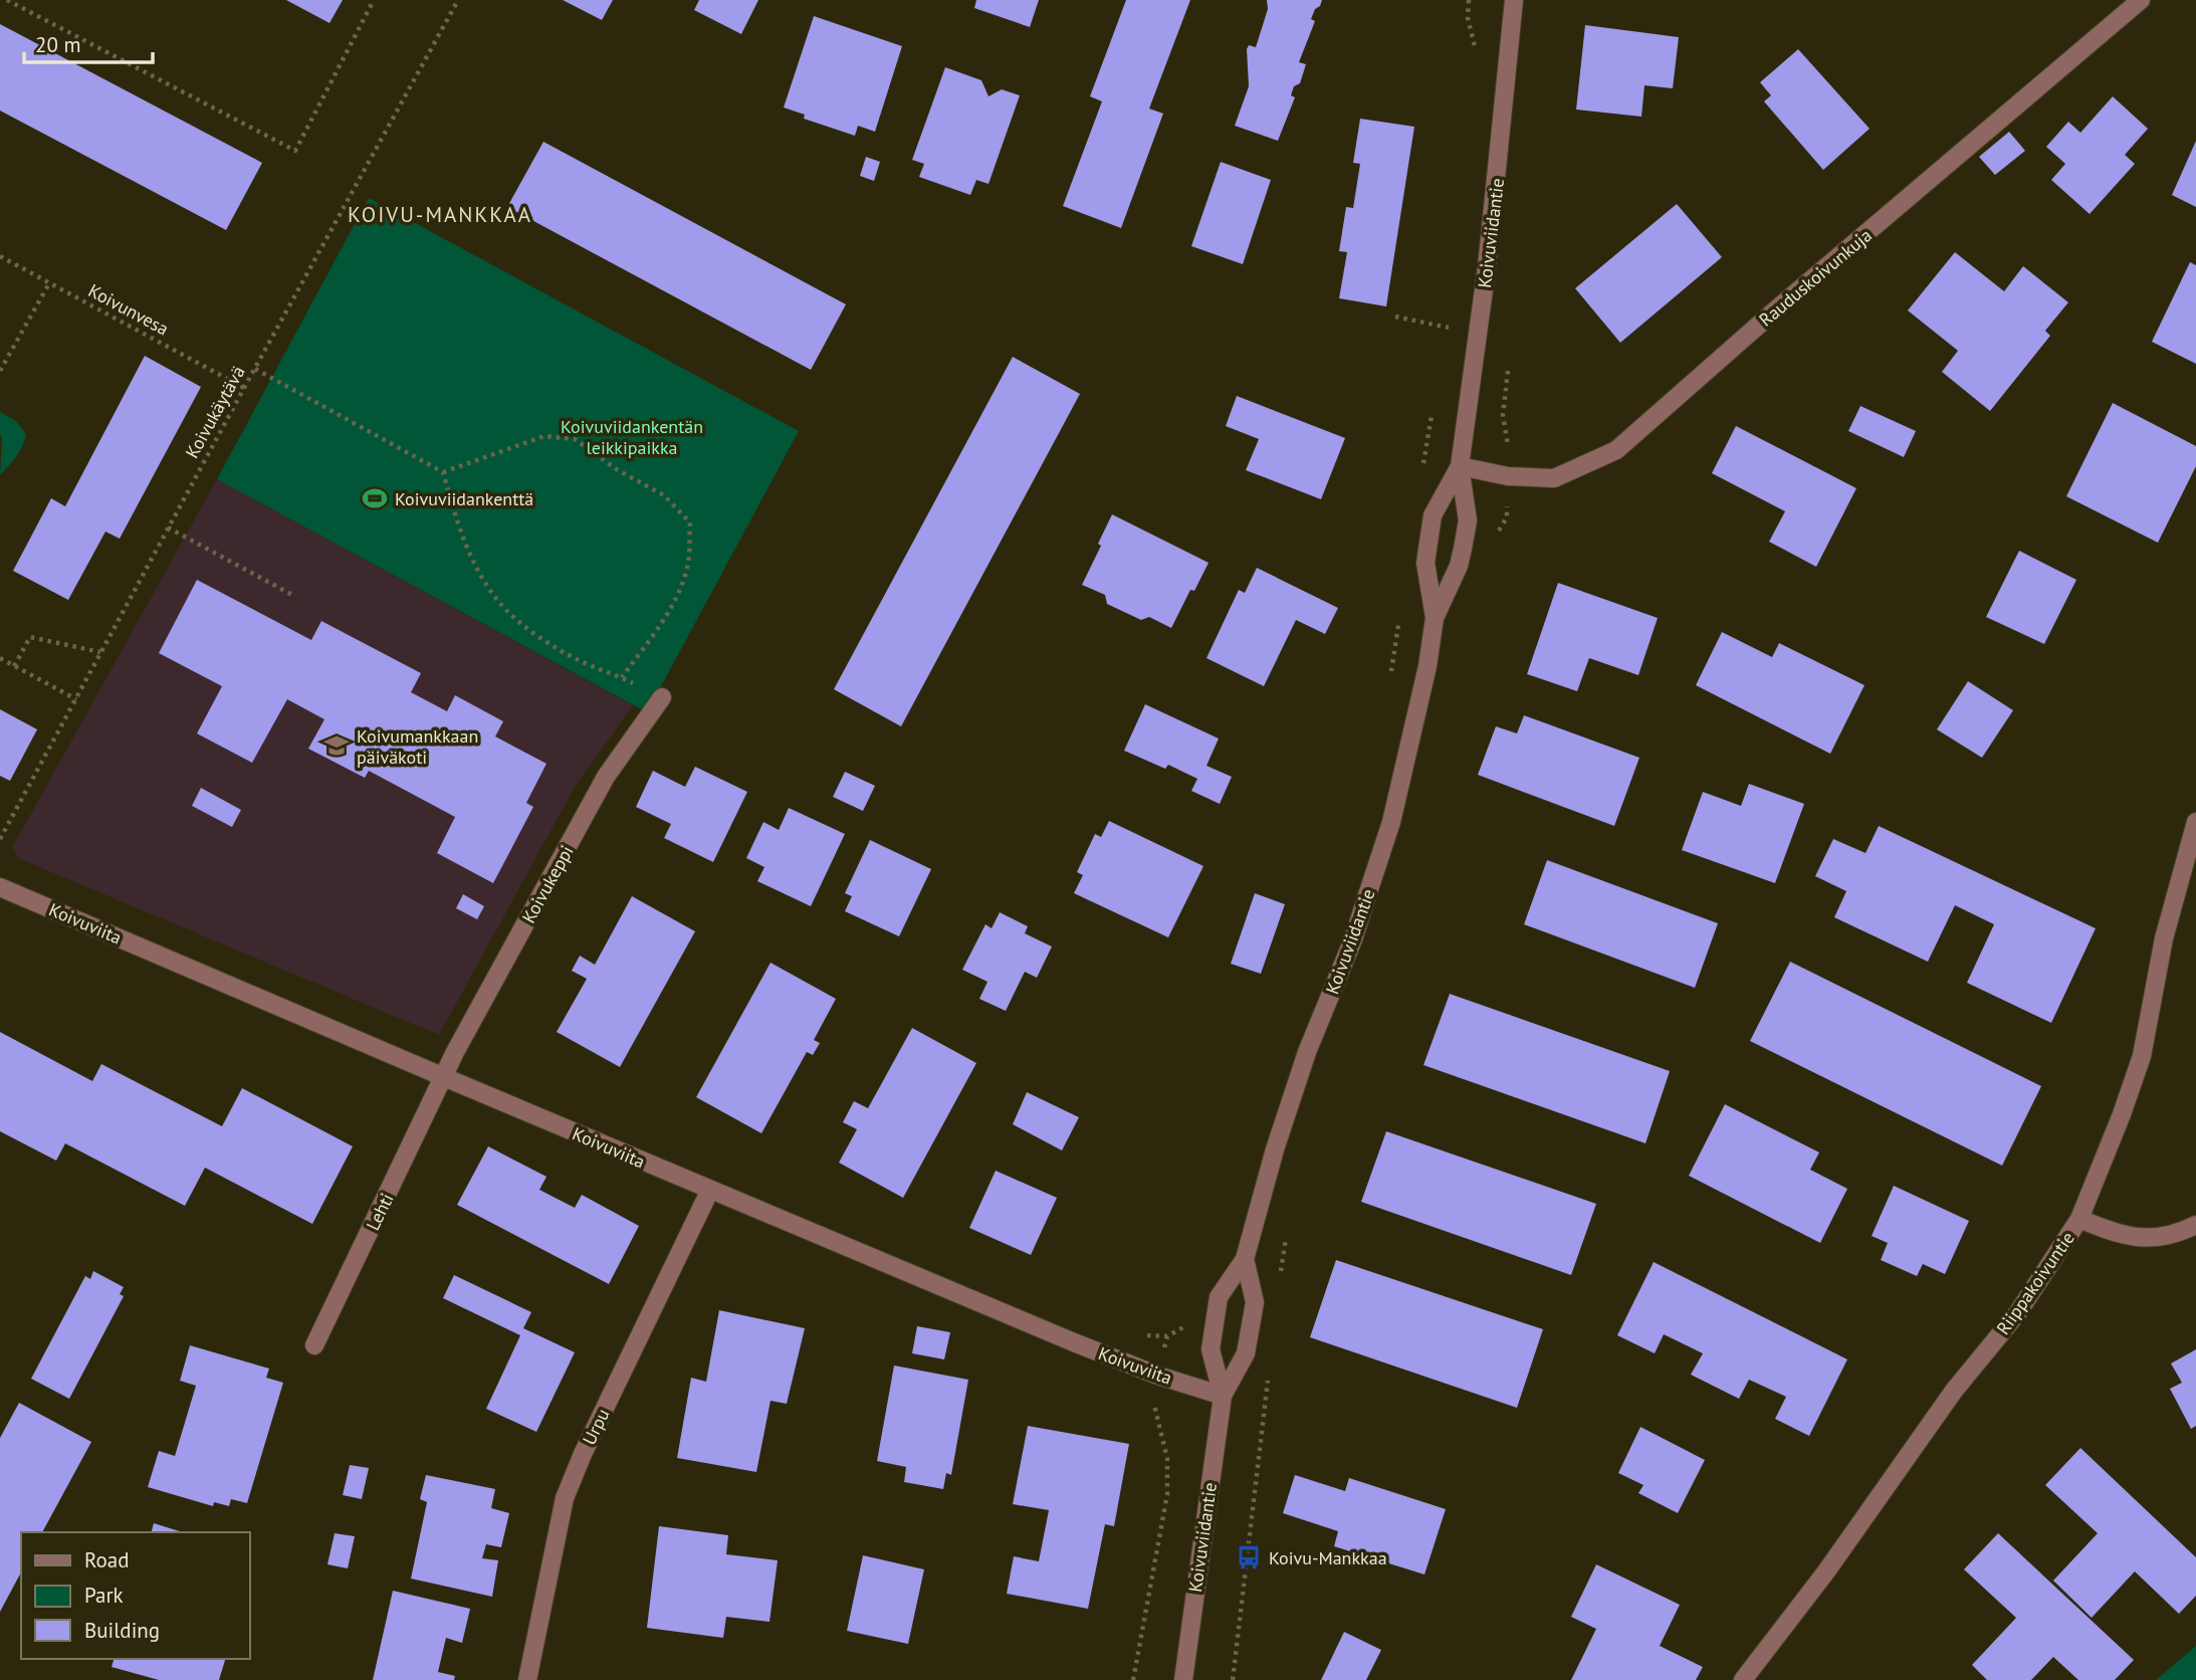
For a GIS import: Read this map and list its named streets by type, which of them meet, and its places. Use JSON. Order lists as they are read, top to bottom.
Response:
{
  "streets": {
    "street": [
      "Koivuviidantie",
      "Rauduskoivunkuja",
      "Koivukeppi",
      "Koivuviita",
      "Lehti",
      "Riippakoivuntie",
      "Urpu"
    ],
    "path": ["Koivunvesa", "Koivukäytävä"]
  },
  "crossings": [
    ["Koivuviidantie", "Rauduskoivunkuja"],
    ["Koivuviidantie", "Koivuviita"],
    ["Koivunvesa", "Koivukäytävä"],
    ["Koivukeppi", "Koivuviita"],
    ["Koivukeppi", "Lehti"],
    ["Koivuviita", "Lehti"],
    ["Koivuviita", "Urpu"]
  ],
  "districts": ["KOIVU-MANKKAA"],
  "parks": ["Koivuviidankentän leikkipaikka"],
  "places": {
    "sports": ["Koivuviidankenttä"],
    "school or university": ["Koivumankkaan päiväkoti"],
    "bus stop": ["Koivu-Mankkaa"]
  },
  "legend": ["Road", "Park", "Building"],
  "scale_bar": "20 m"
}
